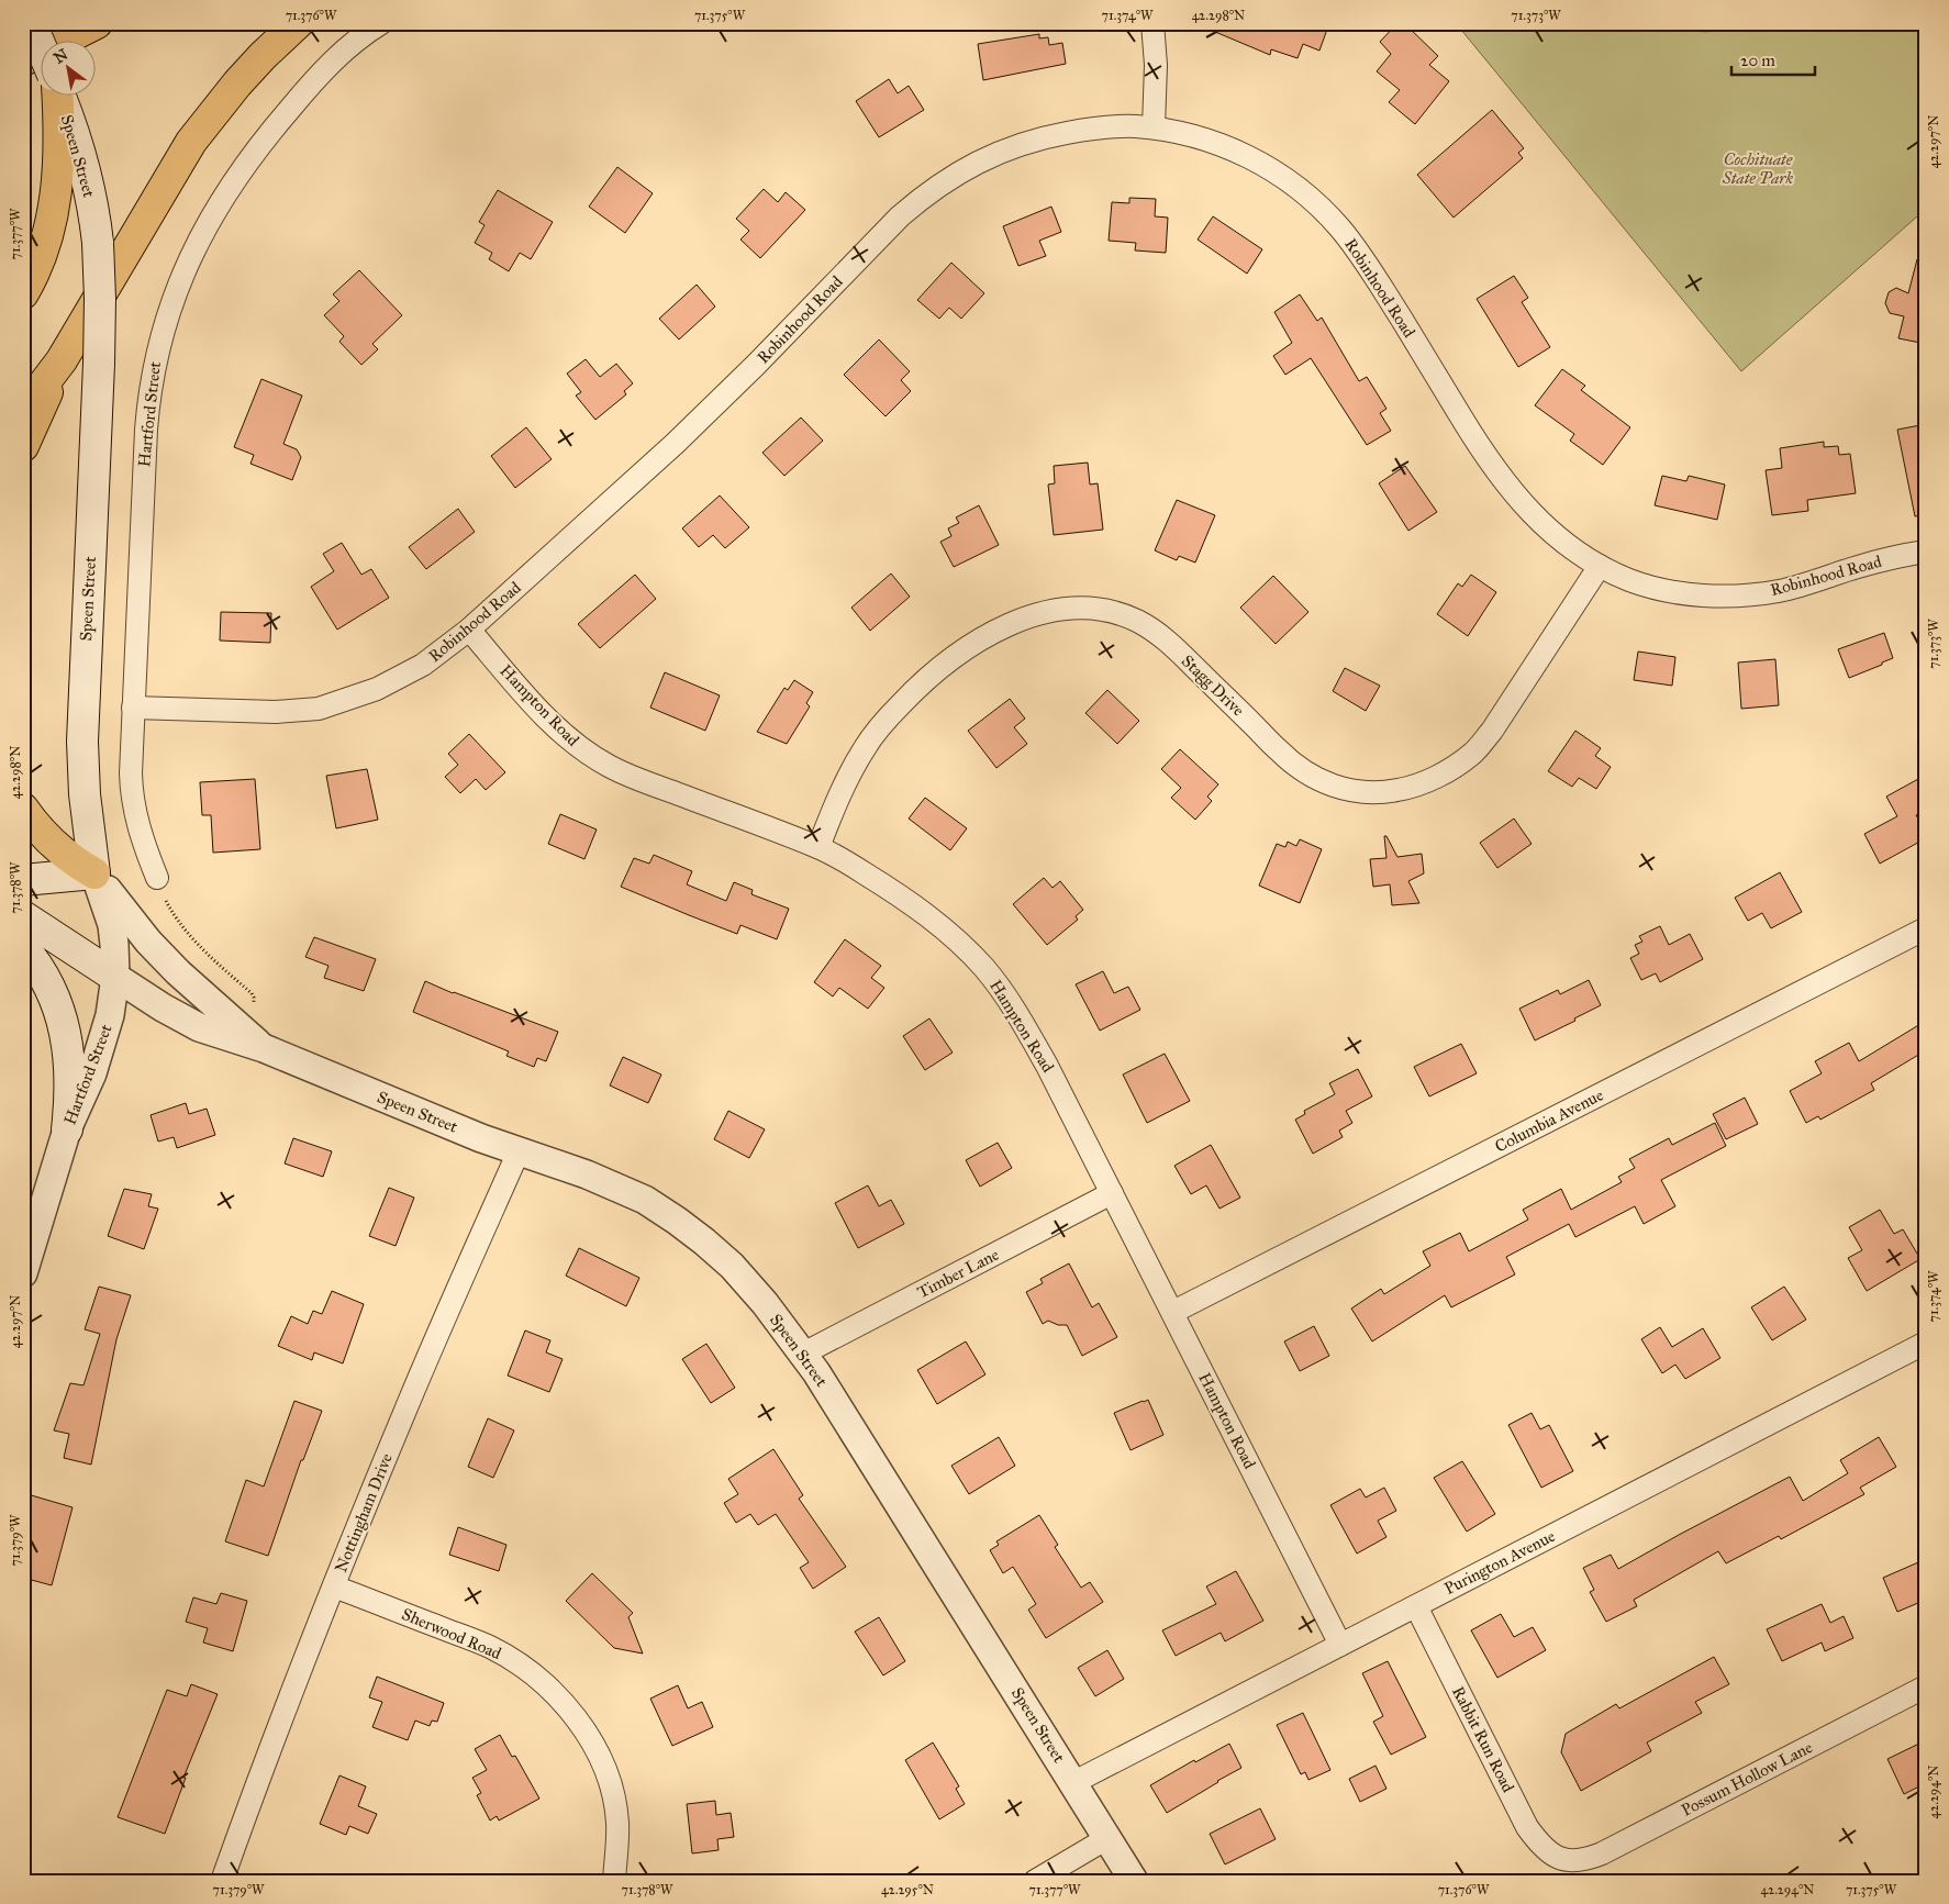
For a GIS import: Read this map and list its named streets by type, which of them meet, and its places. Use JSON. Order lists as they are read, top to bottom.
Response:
{
  "streets": {
    "main road": ["Speen Street"],
    "street": [
      "Robinhood Road",
      "Hartford Street",
      "Stagg Drive",
      "Hampton Road",
      "Columbia Avenue",
      "Timber Lane",
      "Nottingham Drive",
      "Purington Avenue",
      "Sherwood Road",
      "Rabbit Run Road",
      "Possum Hollow Lane"
    ]
  },
  "crossings": [
    ["Speen Street", "Hartford Street"],
    ["Speen Street", "Timber Lane"],
    ["Speen Street", "Nottingham Drive"],
    ["Speen Street", "Purington Avenue"],
    ["Robinhood Road", "Hartford Street"],
    ["Robinhood Road", "Stagg Drive"],
    ["Robinhood Road", "Hampton Road"],
    ["Stagg Drive", "Hampton Road"],
    ["Hampton Road", "Columbia Avenue"],
    ["Hampton Road", "Timber Lane"],
    ["Hampton Road", "Purington Avenue"],
    ["Nottingham Drive", "Sherwood Road"],
    ["Purington Avenue", "Rabbit Run Road"],
    ["Rabbit Run Road", "Possum Hollow Lane"]
  ],
  "parks": ["Cochituate State Park"],
  "scale_bar": "20 m",
  "north": "top left",
  "coordinates": [
    "71.376°W",
    "71.375°W",
    "71.374°W",
    "42.298°N",
    "71.373°W",
    "42.297°N",
    "71.377°W",
    "71.378°W",
    "71.379°W",
    "42.294°N",
    "42.295°N"
  ]
}
